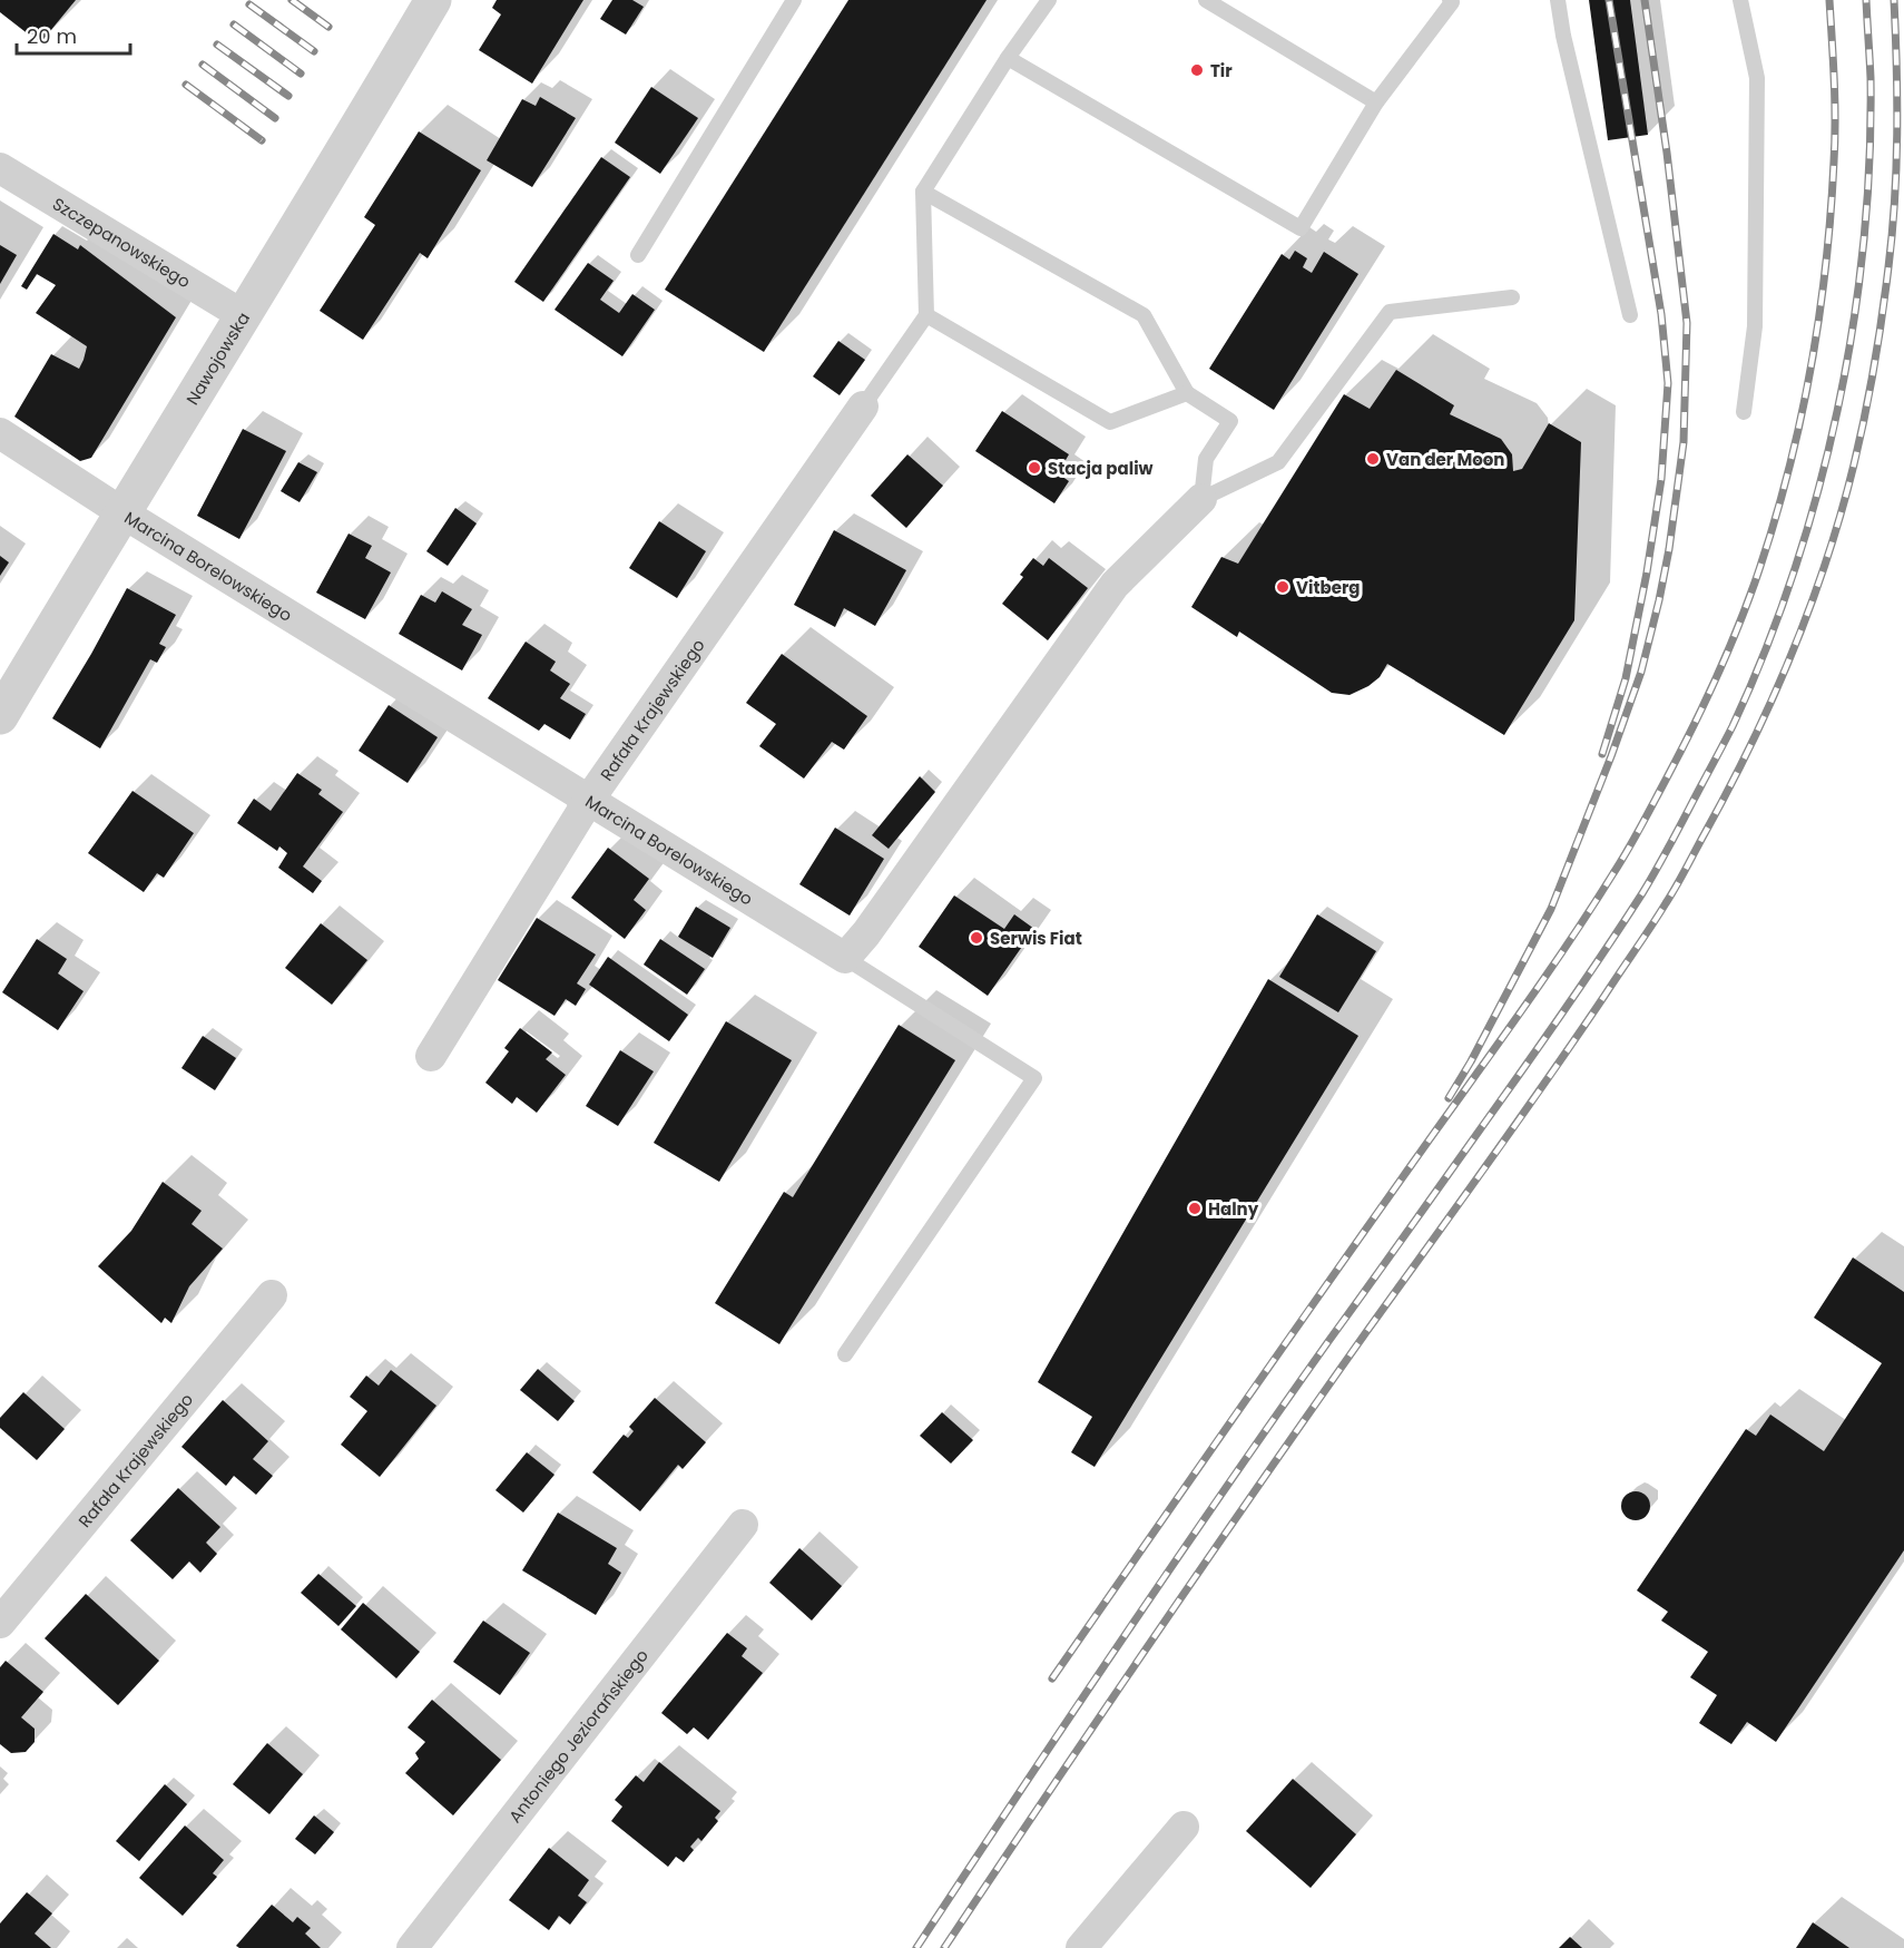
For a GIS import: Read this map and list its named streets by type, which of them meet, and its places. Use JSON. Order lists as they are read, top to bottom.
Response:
{
  "streets": {
    "street": [
      "Szczepanowskiego",
      "Nawojowska",
      "Marcina Borelowskiego",
      "Rafała Krajewskiego",
      "Antoniego Jeziorańskiego"
    ]
  },
  "crossings": [
    ["Szczepanowskiego", "Nawojowska"],
    ["Nawojowska", "Marcina Borelowskiego"],
    ["Marcina Borelowskiego", "Rafała Krajewskiego"]
  ],
  "places": [
    "Tir",
    "Van der Moon",
    "Stacja paliw",
    "Vitberg",
    "Serwis Fiat",
    "Halny"
  ],
  "scale_bar": "20 m"
}
